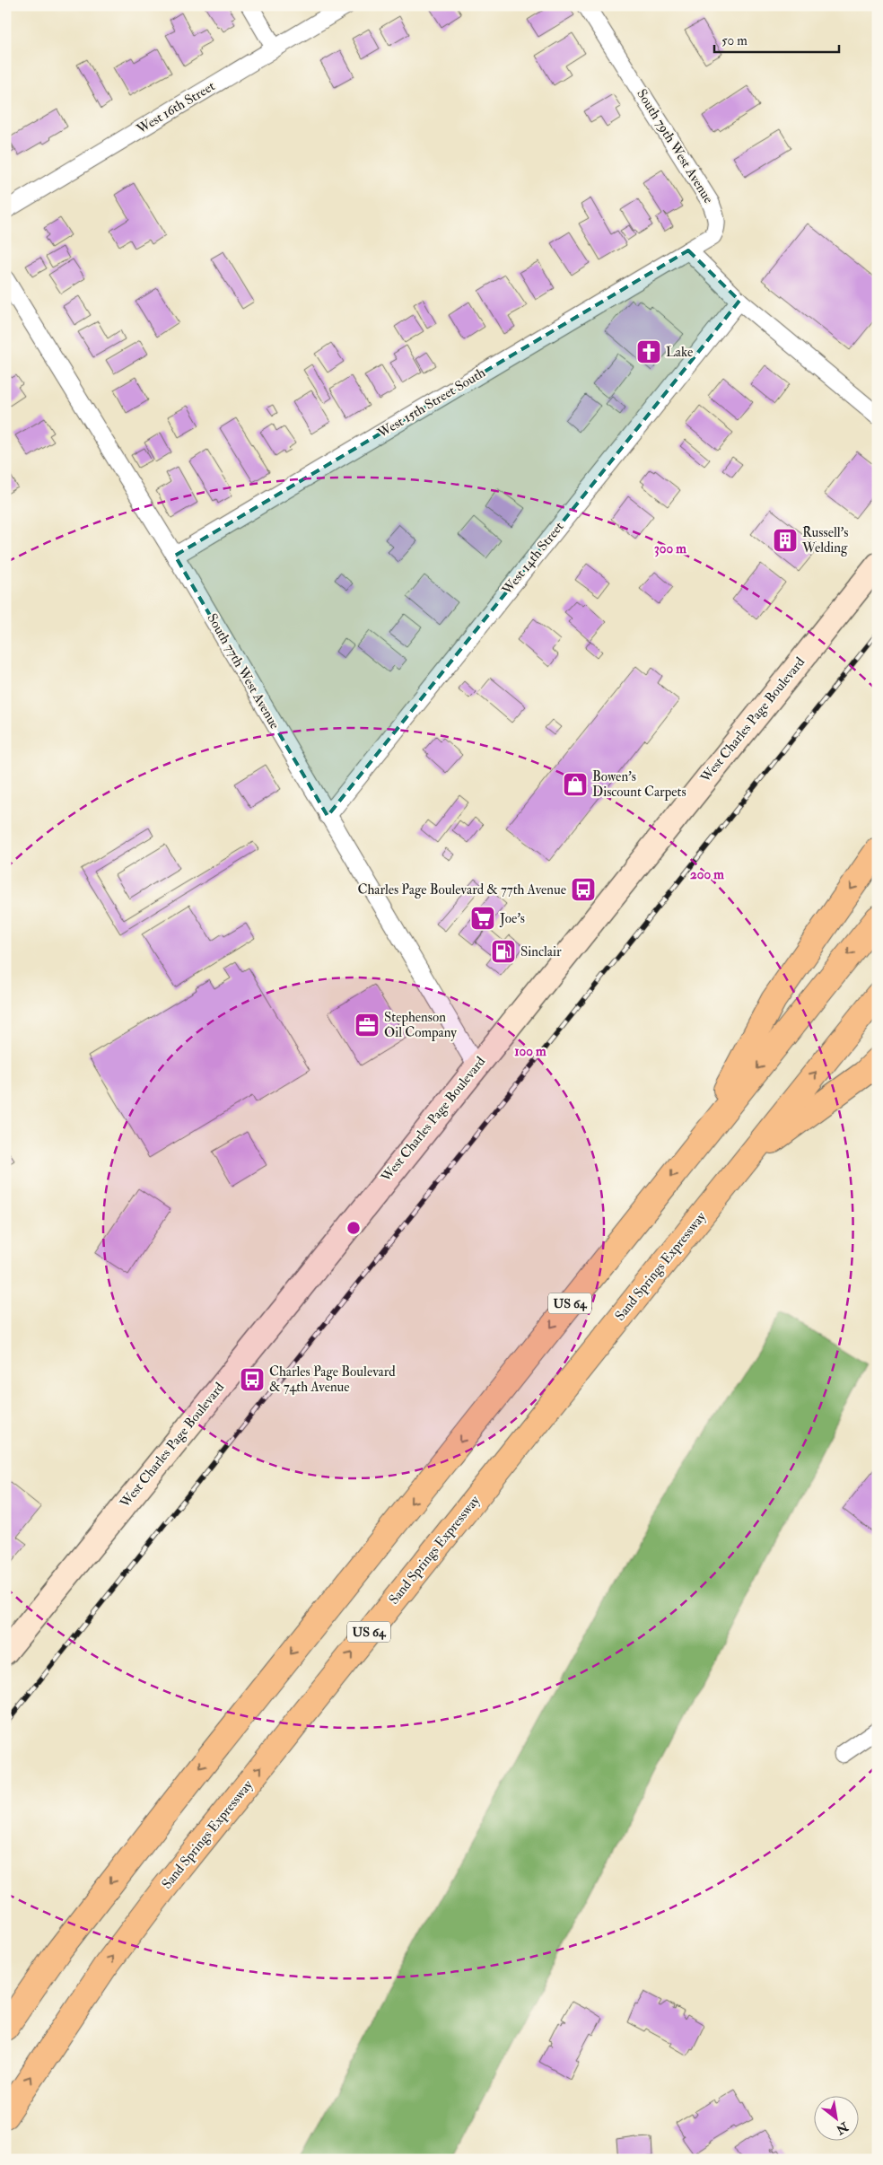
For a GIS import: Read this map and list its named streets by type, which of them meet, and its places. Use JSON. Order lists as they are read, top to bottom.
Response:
{
  "streets": {
    "highway": ["Sand Springs Expressway", "US 64"],
    "main road": ["West Charles Page Boulevard"],
    "street": [
      "West 16th Street",
      "South 79th West Avenue",
      "West 15th Street South",
      "West 14th Street",
      "South 77th West Avenue"
    ]
  },
  "crossings": [
    ["South 79th West Avenue", "West 15th Street South"],
    ["West 15th Street South", "South 77th West Avenue"],
    ["West 14th Street", "South 77th West Avenue"],
    ["South 77th West Avenue", "West Charles Page Boulevard"]
  ],
  "places": {
    "church": ["Lake"],
    "building": ["Russell's Welding"],
    "shop": ["Bowen's Discount Carpets"],
    "bus stop": ["Charles Page Boulevard & 77th Avenue", "Charles Page Boulevard & 74th Avenue"],
    "supermarket": ["Joe's"],
    "fuel station": ["Sinclair"],
    "office": ["Stephenson Oil Company"]
  },
  "scale_bar": "50 m",
  "north": "bottom right",
  "rings": ["300 m", "200 m", "100 m"]
}
